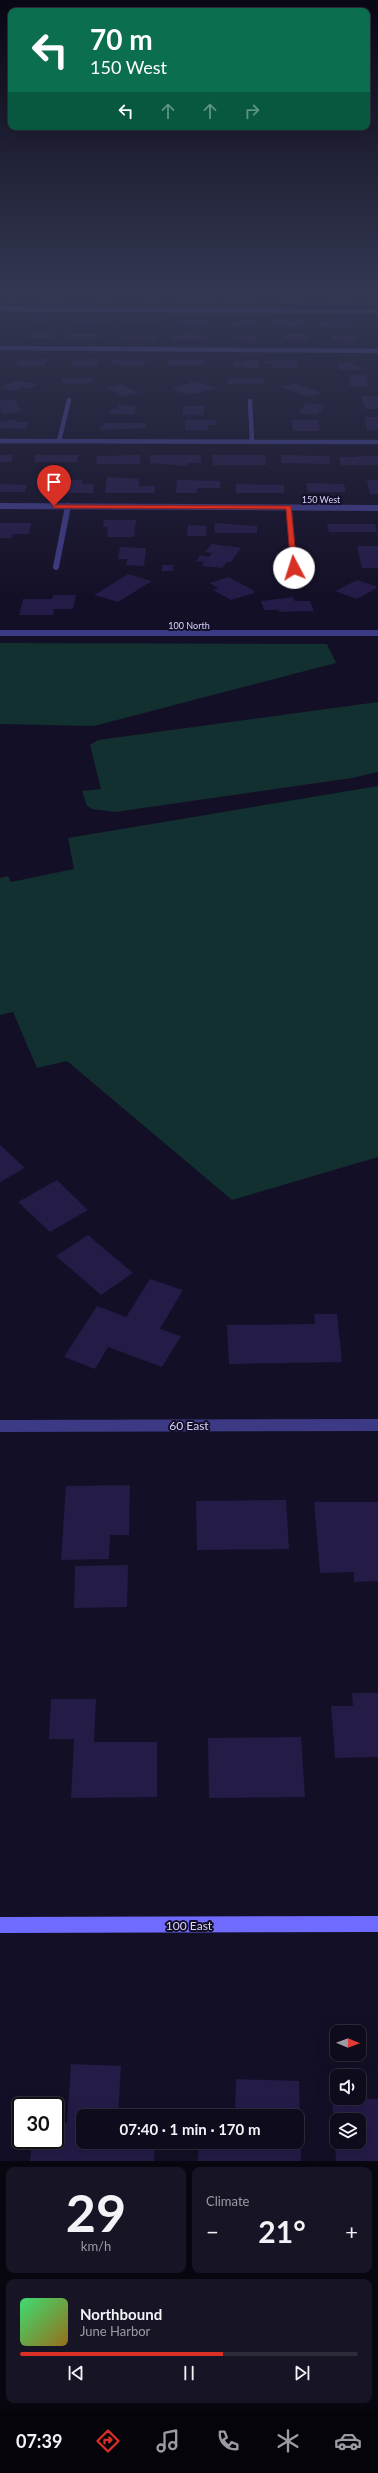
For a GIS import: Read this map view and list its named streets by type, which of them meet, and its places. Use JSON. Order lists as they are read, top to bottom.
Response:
{
  "streets": {
    "main road": ["100 East"],
    "street": ["150 West", "100 North", "60 East"]
  },
  "north": "right",
  "page": {
    "turn": ["70 m", "150 West"],
    "limit": "30",
    "trip": "07:40 · 1 min · 170 m",
    "tile": [
      ["29", "km/h"],
      "Climate"
    ],
    "heat": ["−", "21°", "+"],
    "song": ["Northbound", "June Harbor"],
    "tabs": "07:39"
  }
}
